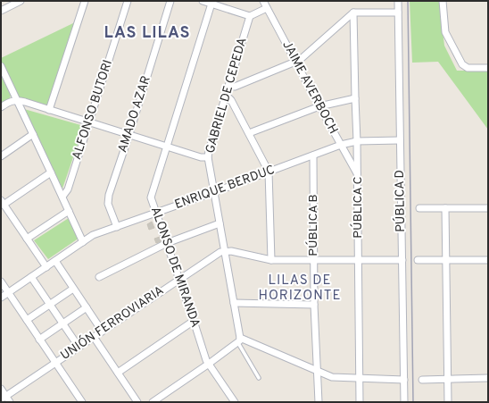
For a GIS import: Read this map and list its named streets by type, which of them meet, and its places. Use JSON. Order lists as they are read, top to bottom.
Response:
{
  "streets": {
    "street": [
      "JAIME AVERBOCH",
      "GABRIEL DE CEPEDA",
      "ALFONSO BUTORI",
      "AMADO AZAR",
      "ENRIQUE BERDUC",
      "PÚBLICA D",
      "PÚBLICA C",
      "PÚBLICA B",
      "ALONSO DE MIRANDA",
      "UNIÓN FERROVIARIA"
    ]
  },
  "crossings": [
    ["JAIME AVERBOCH", "ENRIQUE BERDUC"],
    ["JAIME AVERBOCH", "PÚBLICA C"],
    ["GABRIEL DE CEPEDA", "ENRIQUE BERDUC"],
    ["GABRIEL DE CEPEDA", "UNIÓN FERROVIARIA"],
    ["AMADO AZAR", "ENRIQUE BERDUC"],
    ["ENRIQUE BERDUC", "PÚBLICA D"],
    ["ENRIQUE BERDUC", "PÚBLICA C"],
    ["ENRIQUE BERDUC", "PÚBLICA B"],
    ["ENRIQUE BERDUC", "ALONSO DE MIRANDA"],
    ["ALONSO DE MIRANDA", "UNIÓN FERROVIARIA"]
  ],
  "districts": ["LAS LILAS", "LILAS DE HORIZONTE"]
}
